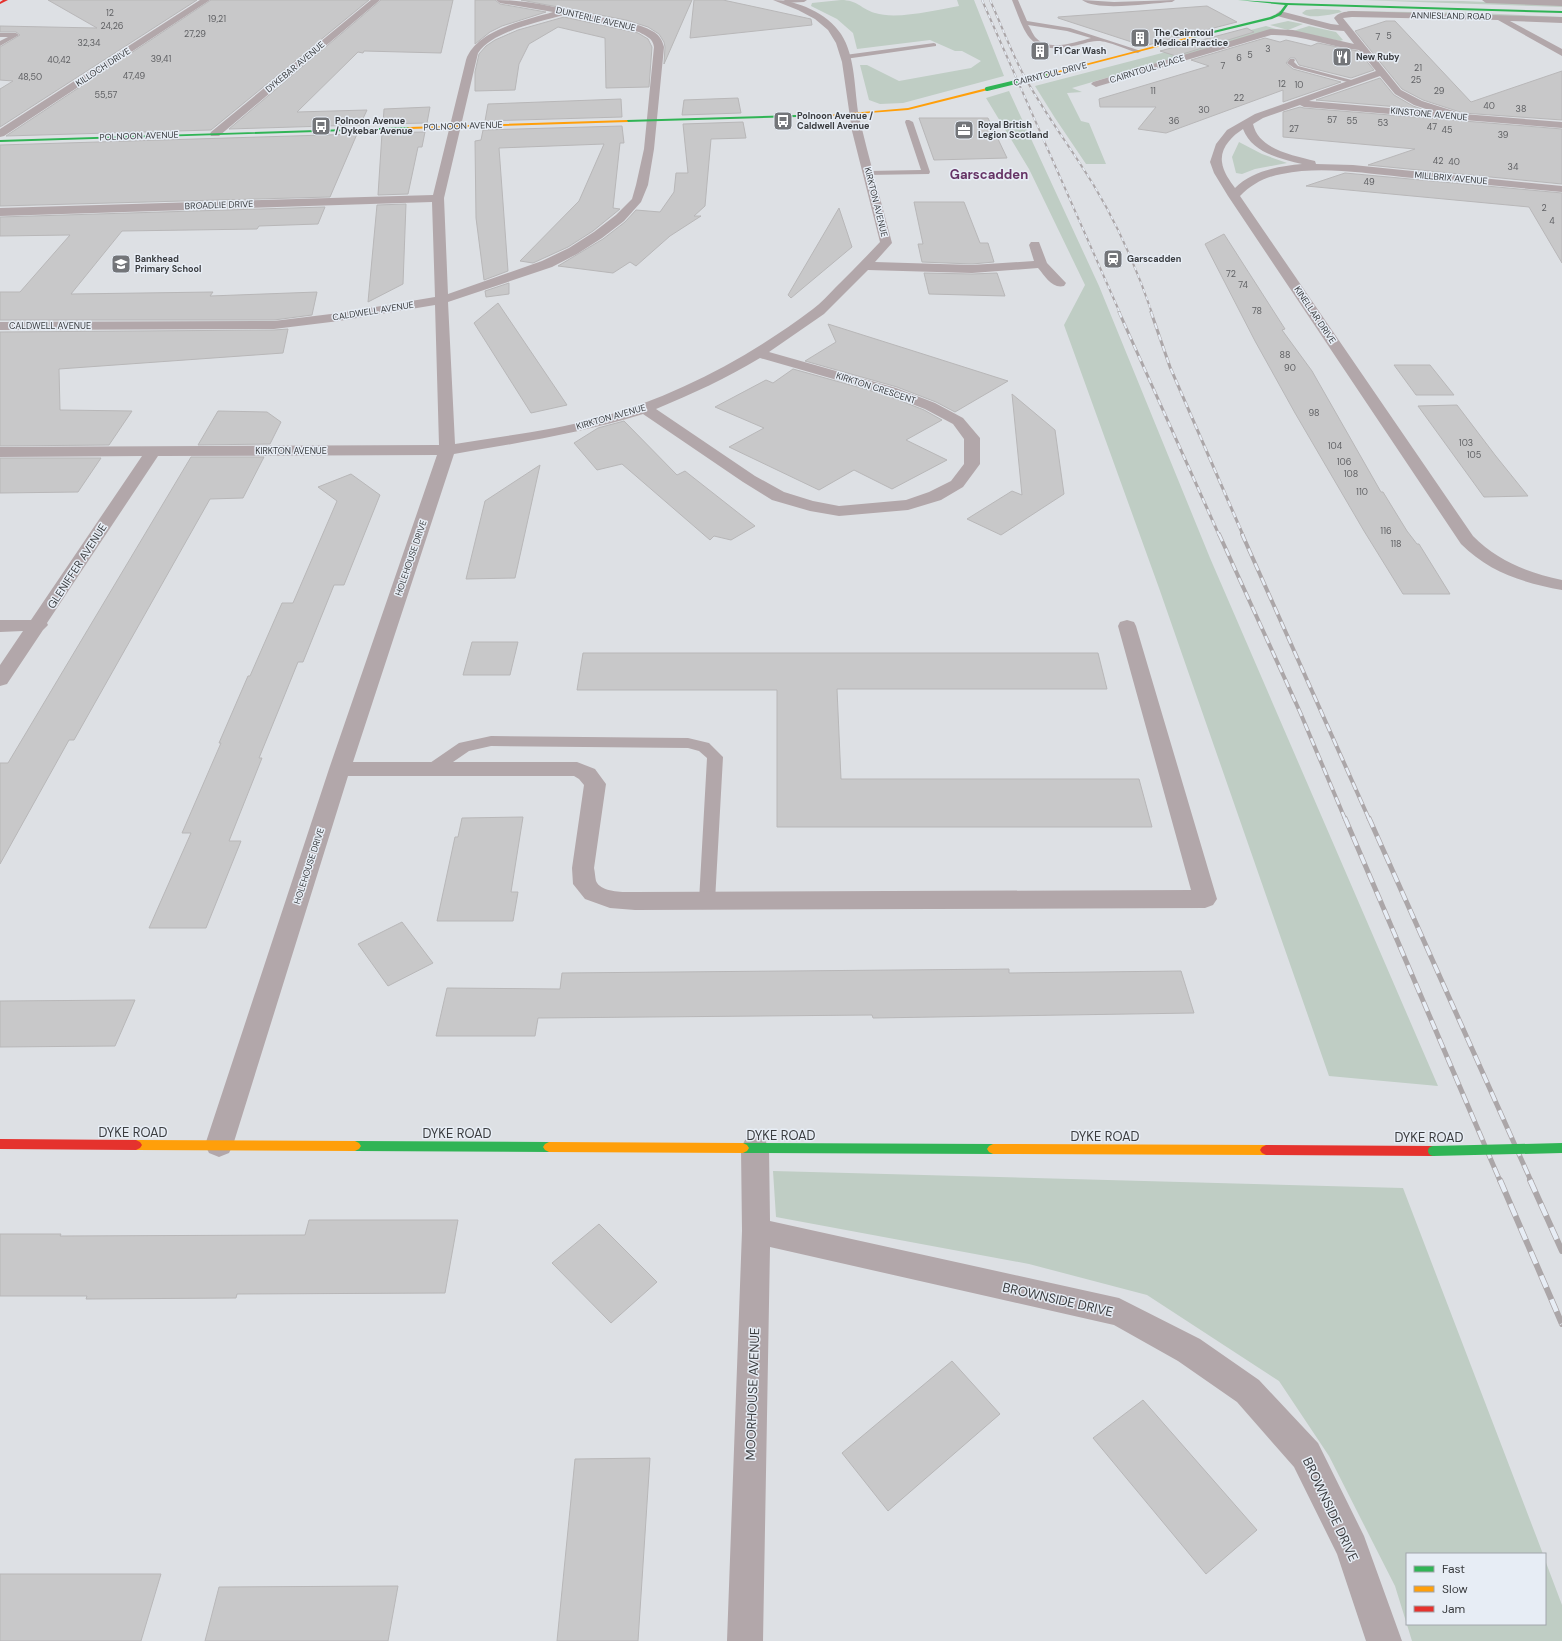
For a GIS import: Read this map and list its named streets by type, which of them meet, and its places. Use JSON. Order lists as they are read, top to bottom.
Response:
{
  "streets": {
    "street": [
      "ANNIESLAND ROAD",
      "DUNTERLIE AVENUE",
      "KILLOCH DRIVE",
      "DYKEBAR AVENUE",
      "CAIRNTOUL PLACE",
      "CAIRNTOUL DRIVE",
      "KINSTONE AVENUE",
      "POLNOON AVENUE",
      "MILLBRIX AVENUE",
      "KIRKTON AVENUE",
      "BROADLIE DRIVE",
      "CALDWELL AVENUE",
      "KINELLAR DRIVE",
      "KIRKTON CRESCENT",
      "HOLEHOUSE DRIVE",
      "GLENIFFER AVENUE",
      "DYKE ROAD",
      "BROWNSIDE DRIVE",
      "MOORHOUSE AVENUE"
    ]
  },
  "crossings": [
    ["DUNTERLIE AVENUE", "POLNOON AVENUE"],
    ["DUNTERLIE AVENUE", "CALDWELL AVENUE"],
    ["DUNTERLIE AVENUE", "HOLEHOUSE DRIVE"],
    ["DYKEBAR AVENUE", "POLNOON AVENUE"],
    ["CAIRNTOUL DRIVE", "POLNOON AVENUE"],
    ["CAIRNTOUL DRIVE", "KIRKTON AVENUE"],
    ["KINSTONE AVENUE", "KINELLAR DRIVE"],
    ["POLNOON AVENUE", "KIRKTON AVENUE"],
    ["POLNOON AVENUE", "CALDWELL AVENUE"],
    ["POLNOON AVENUE", "HOLEHOUSE DRIVE"],
    ["MILLBRIX AVENUE", "KINELLAR DRIVE"],
    ["KIRKTON AVENUE", "KIRKTON CRESCENT"],
    ["KIRKTON AVENUE", "HOLEHOUSE DRIVE"],
    ["KIRKTON AVENUE", "GLENIFFER AVENUE"],
    ["BROADLIE DRIVE", "HOLEHOUSE DRIVE"],
    ["CALDWELL AVENUE", "HOLEHOUSE DRIVE"],
    ["HOLEHOUSE DRIVE", "DYKE ROAD"],
    ["DYKE ROAD", "MOORHOUSE AVENUE"],
    ["BROWNSIDE DRIVE", "MOORHOUSE AVENUE"]
  ],
  "districts": ["Garscadden"],
  "places": {
    "building": ["The Cairntoul Medical Practice", "F1 Car Wash"],
    "restaurant": ["New Ruby"],
    "bus stop": ["Polnoon Avenue / Caldwell Avenue", "Polnoon Avenue / Dykebar Avenue"],
    "office": ["Royal British Legion Scotland"],
    "station": ["Garscadden"],
    "school or university": ["Bankhead Primary School"]
  },
  "house_numbers": [
    "12",
    "19,21",
    "24,26",
    "27,29",
    "5",
    "7",
    "32,34",
    "3",
    "5",
    "6",
    "39,41",
    "40,42",
    "7",
    "21",
    "47,49",
    "48,50",
    "25",
    "12",
    "10",
    "11",
    "29",
    "55,57",
    "22",
    "40",
    "38",
    "30",
    "57",
    "36",
    "55",
    "53",
    "47",
    "27",
    "45",
    "39",
    "42",
    "40",
    "34",
    "49",
    "2",
    "4",
    "72",
    "74",
    "78",
    "88",
    "90",
    "98",
    "103",
    "104",
    "105",
    "106",
    "108",
    "110",
    "116",
    "118"
  ],
  "legend": ["Fast", "Slow", "Jam"]
}
